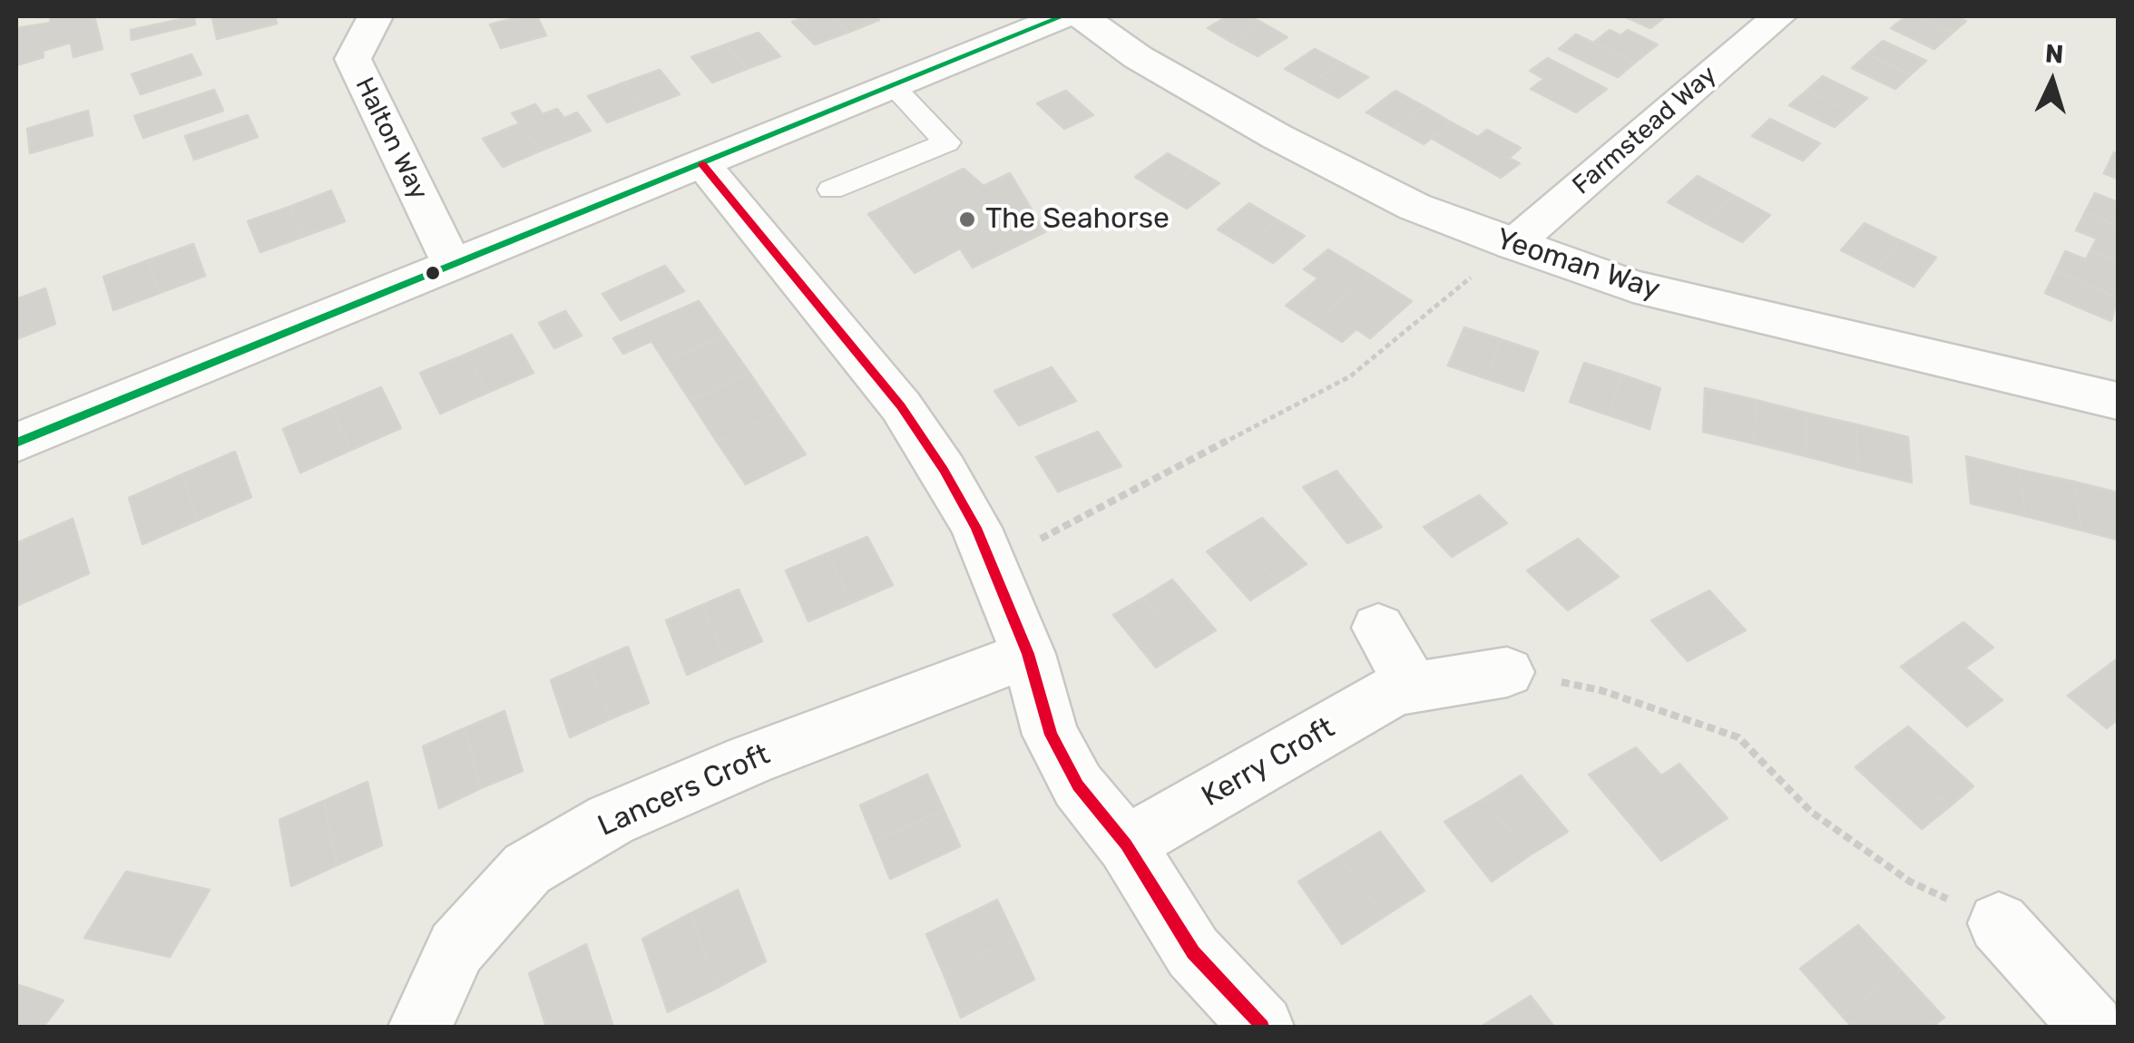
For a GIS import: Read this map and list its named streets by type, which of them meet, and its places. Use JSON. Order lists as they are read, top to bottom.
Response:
{
  "streets": {
    "street": [
      "Farmstead Way",
      "Halton Way",
      "Yeoman Way",
      "Kerry Croft",
      "Lancers Croft"
    ]
  },
  "crossings": [
    ["Farmstead Way", "Yeoman Way"]
  ],
  "places": ["The Seahorse"],
  "north": "top"
}
